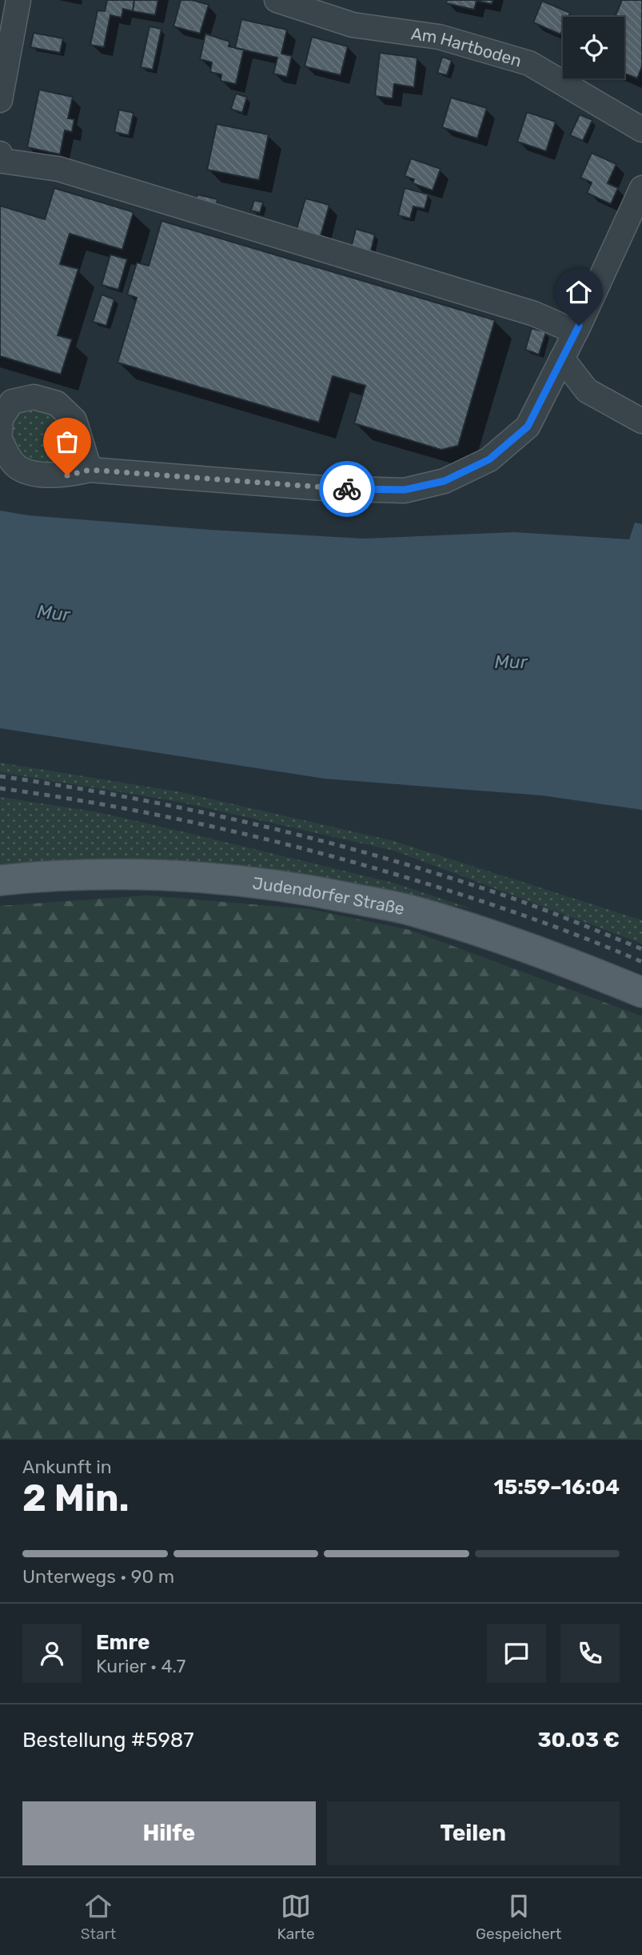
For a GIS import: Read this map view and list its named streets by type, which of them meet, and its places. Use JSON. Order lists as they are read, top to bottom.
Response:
{
  "streets": {
    "main road": ["Judendorfer Straße"],
    "street": ["Am Hartboden"]
  },
  "water": ["Mur"],
  "page": {
    "heading": ["2 Min.", "Ankunft in", "15:59–16:04"],
    "panel": [
      "Emre",
      "Kurier · 4.7",
      "Bestellung #5987",
      "30.03 €"
    ],
    "bar": "Unterwegs · 90 m",
    "buttons": ["Hilfe", "Teilen"],
    "tabs": ["Start", "Karte", "Gespeichert"]
  }
}
